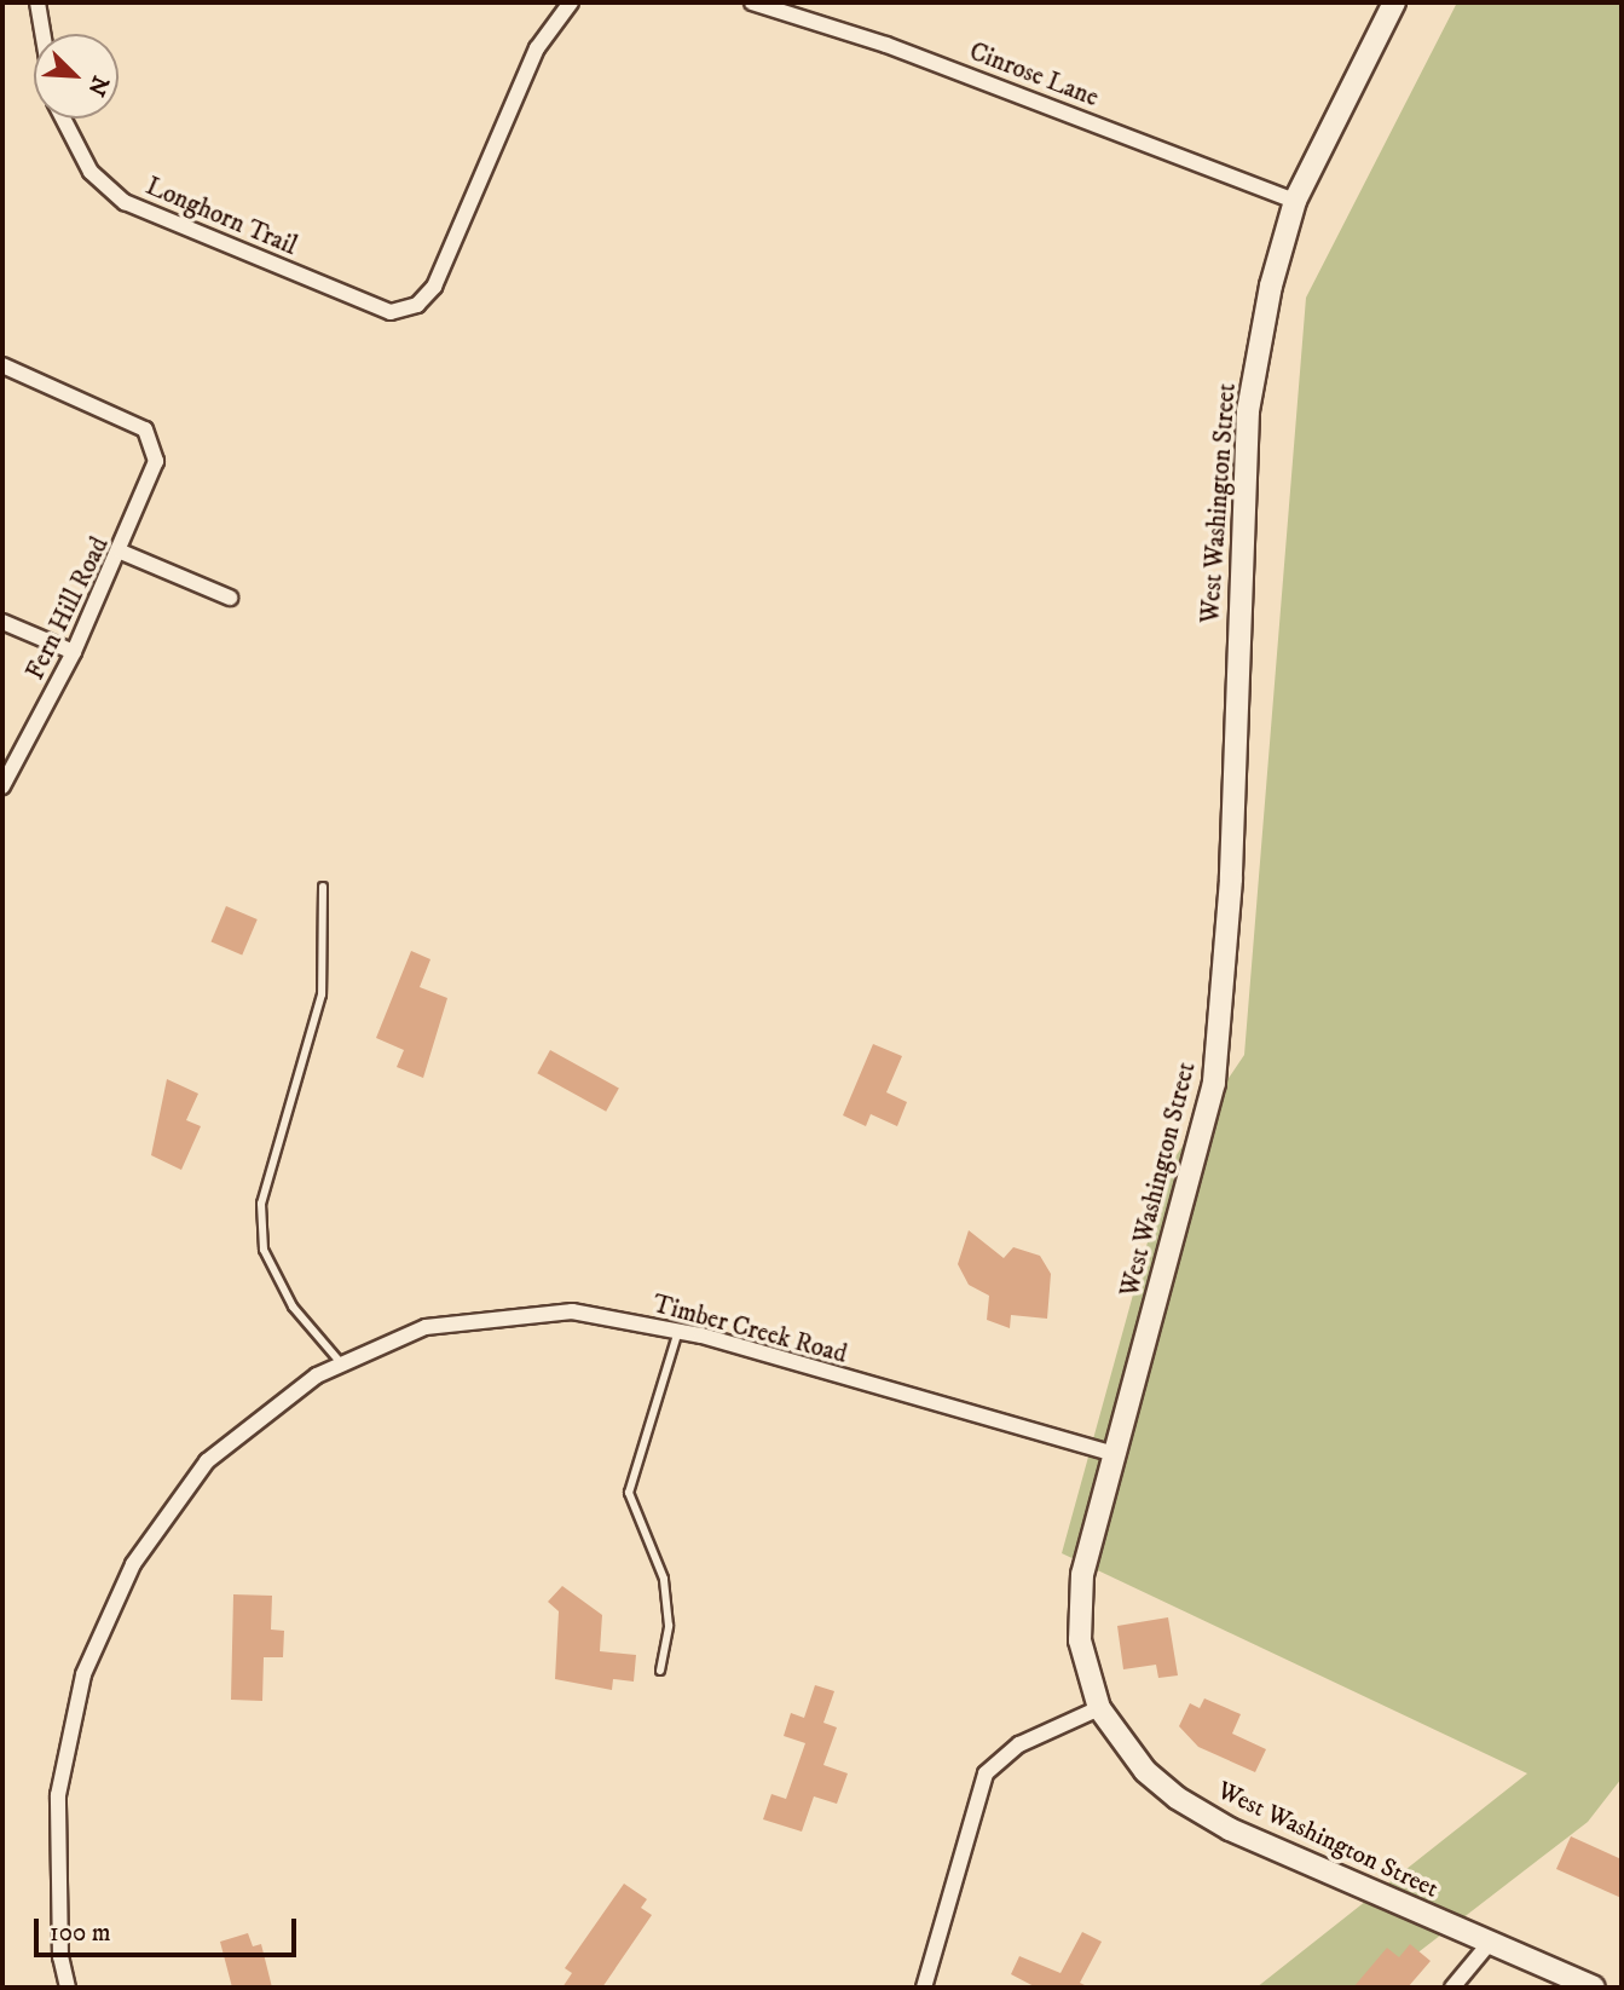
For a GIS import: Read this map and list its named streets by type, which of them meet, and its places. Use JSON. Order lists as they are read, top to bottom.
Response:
{
  "streets": {
    "street": [
      "Cinrose Lane",
      "Longhorn Trail",
      "West Washington Street",
      "Fern Hill Road",
      "Timber Creek Road"
    ]
  },
  "crossings": [
    ["Cinrose Lane", "West Washington Street"],
    ["West Washington Street", "Timber Creek Road"]
  ],
  "scale_bar": "100 m",
  "north": "bottom right"
}
